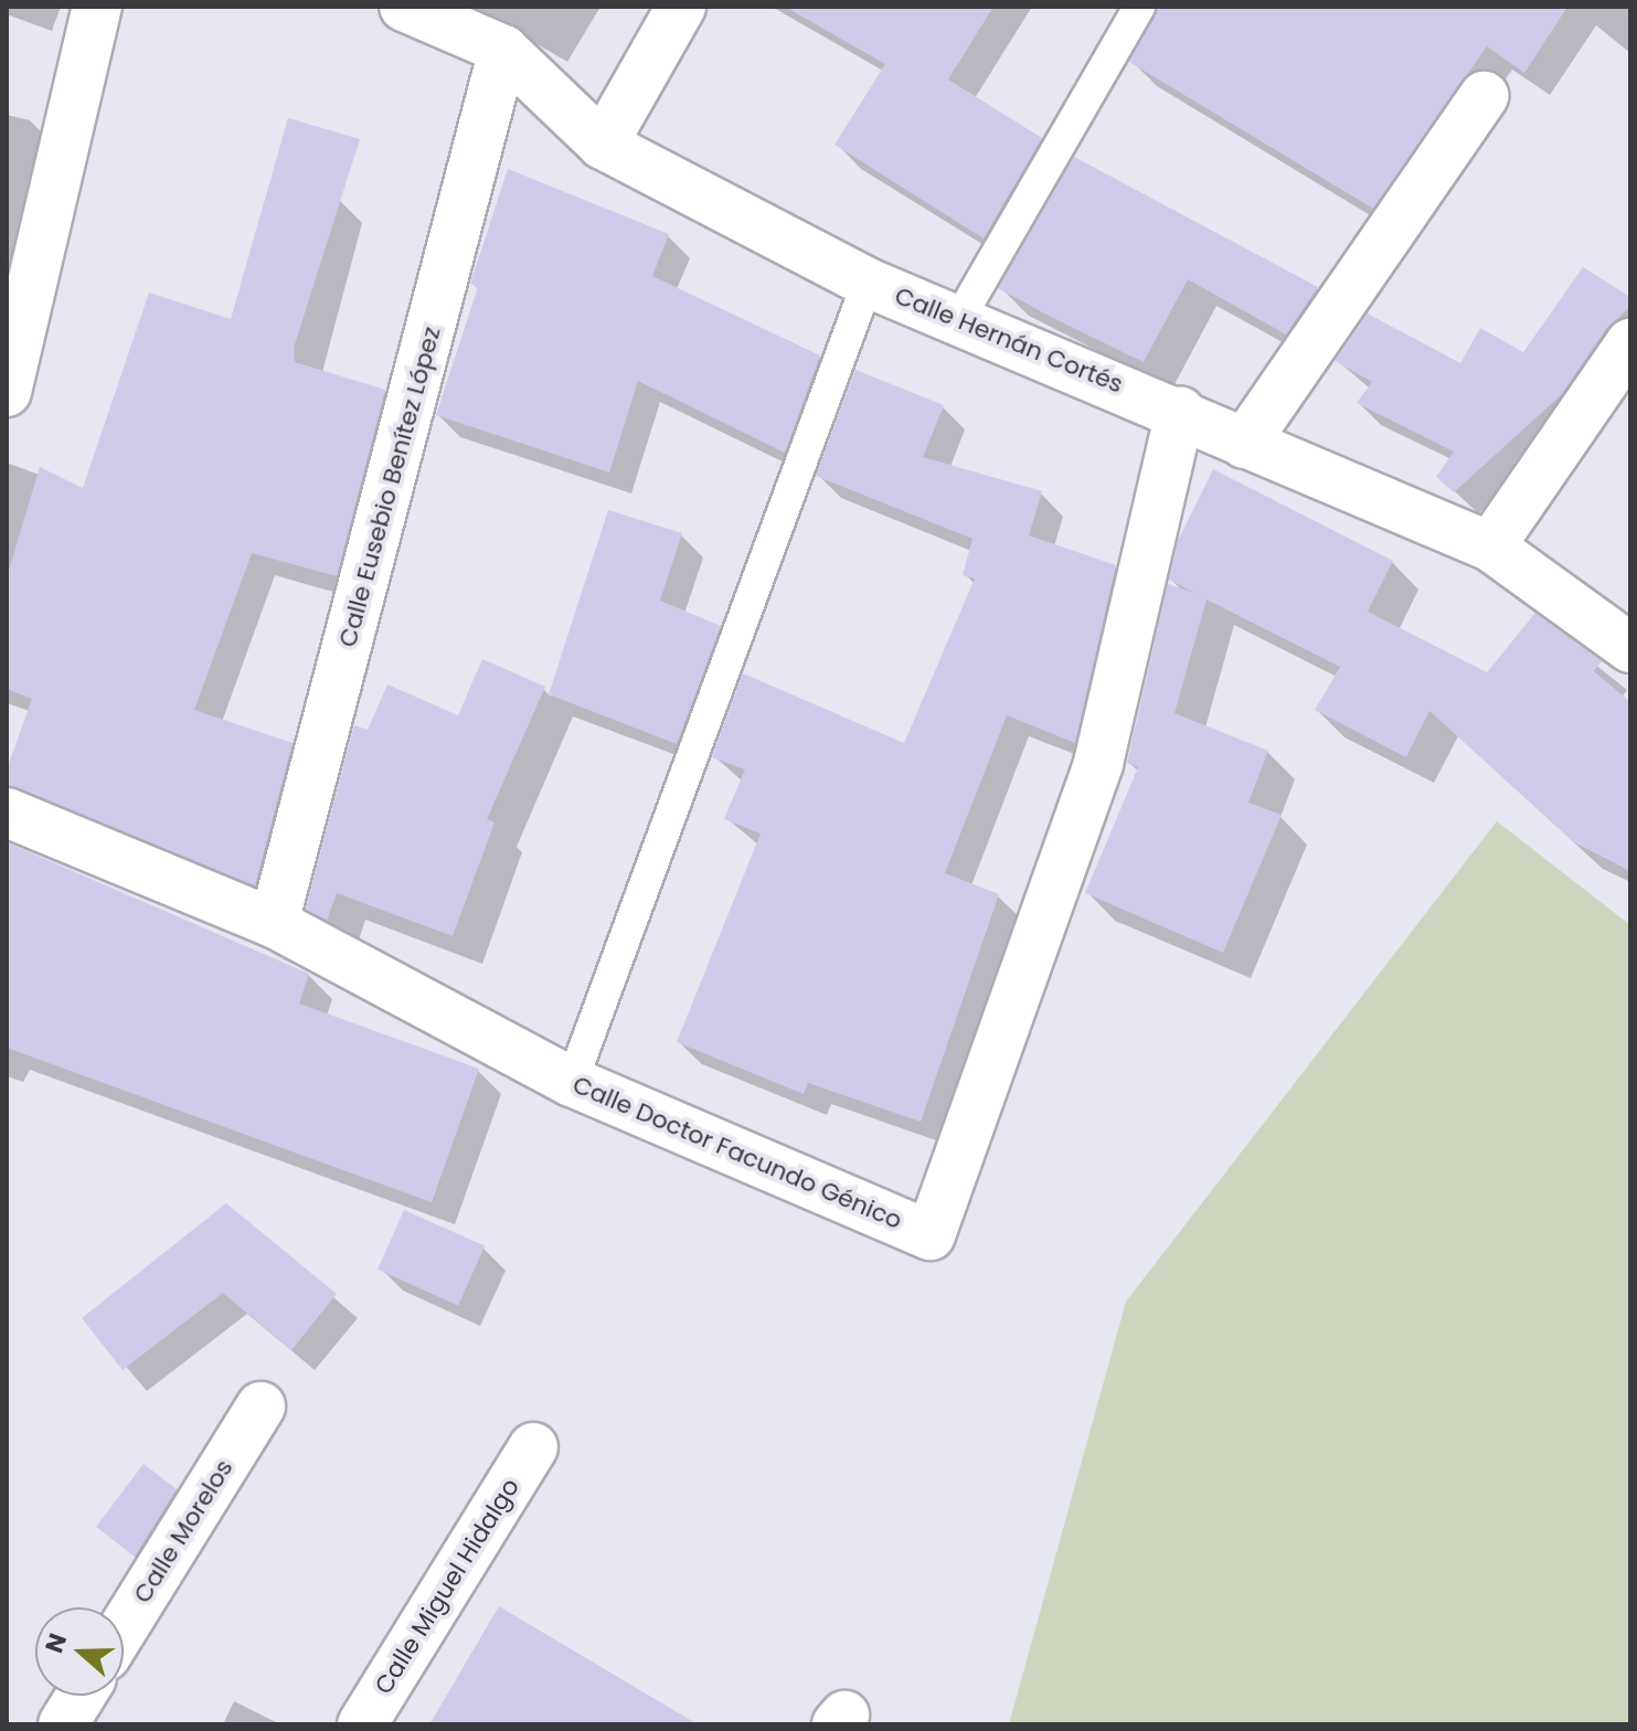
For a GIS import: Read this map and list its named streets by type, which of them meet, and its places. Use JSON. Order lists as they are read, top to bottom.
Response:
{
  "streets": {
    "street": [
      "Calle Hernán Cortés",
      "Calle Eusebio Benítez López",
      "Calle Doctor Facundo Génico",
      "Calle Morelos",
      "Calle Miguel Hidalgo"
    ]
  },
  "crossings": [
    ["Calle Hernán Cortés", "Calle Eusebio Benítez López"],
    ["Calle Hernán Cortés", "Calle Doctor Facundo Génico"],
    ["Calle Eusebio Benítez López", "Calle Doctor Facundo Génico"]
  ],
  "north": "left"
}
